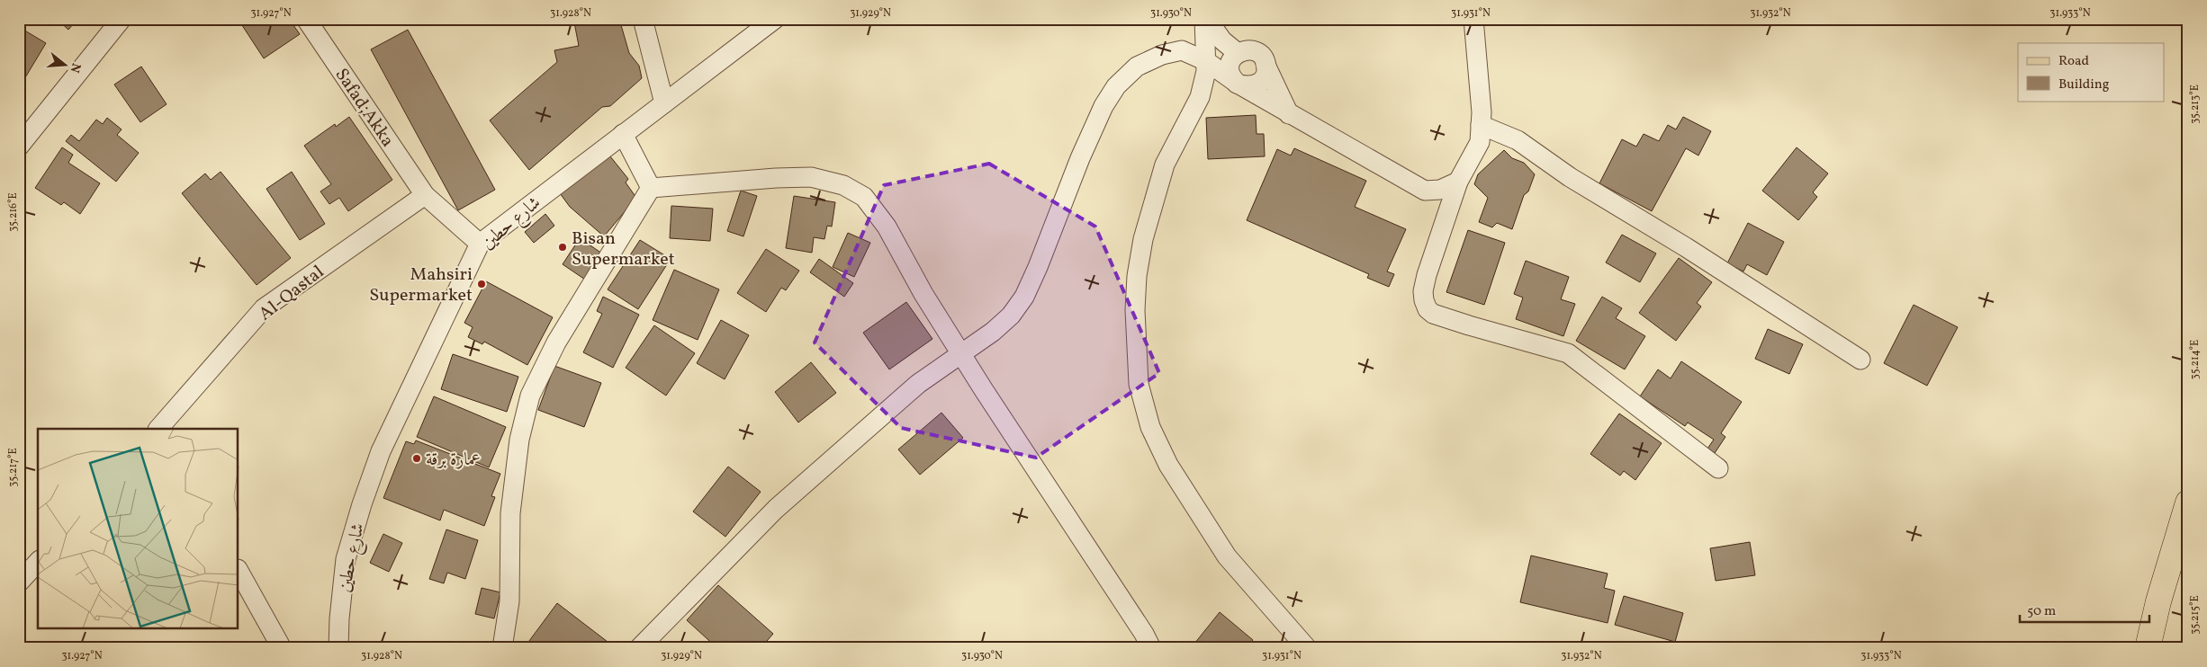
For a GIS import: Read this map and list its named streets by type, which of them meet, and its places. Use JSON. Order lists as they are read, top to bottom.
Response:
{
  "streets": {
    "street": ["Safad;Akka", "شارع حطين", "Al-Qastal"]
  },
  "crossings": [
    ["Safad;Akka", "شارع حطين"],
    ["Safad;Akka", "Al-Qastal"]
  ],
  "places": ["Bisan Supermarket", "Mahsiri Supermarket", "عمارة برقة"],
  "legend": ["Road", "Building"],
  "scale_bar": "50 m",
  "north": "right",
  "coordinates": [
    "31.927°N",
    "31.928°N",
    "31.929°N",
    "31.930°N",
    "31.931°N",
    "31.932°N",
    "31.933°N",
    "35.213°E",
    "35.216°E",
    "35.214°E",
    "35.217°E",
    "35.215°E"
  ]
}
